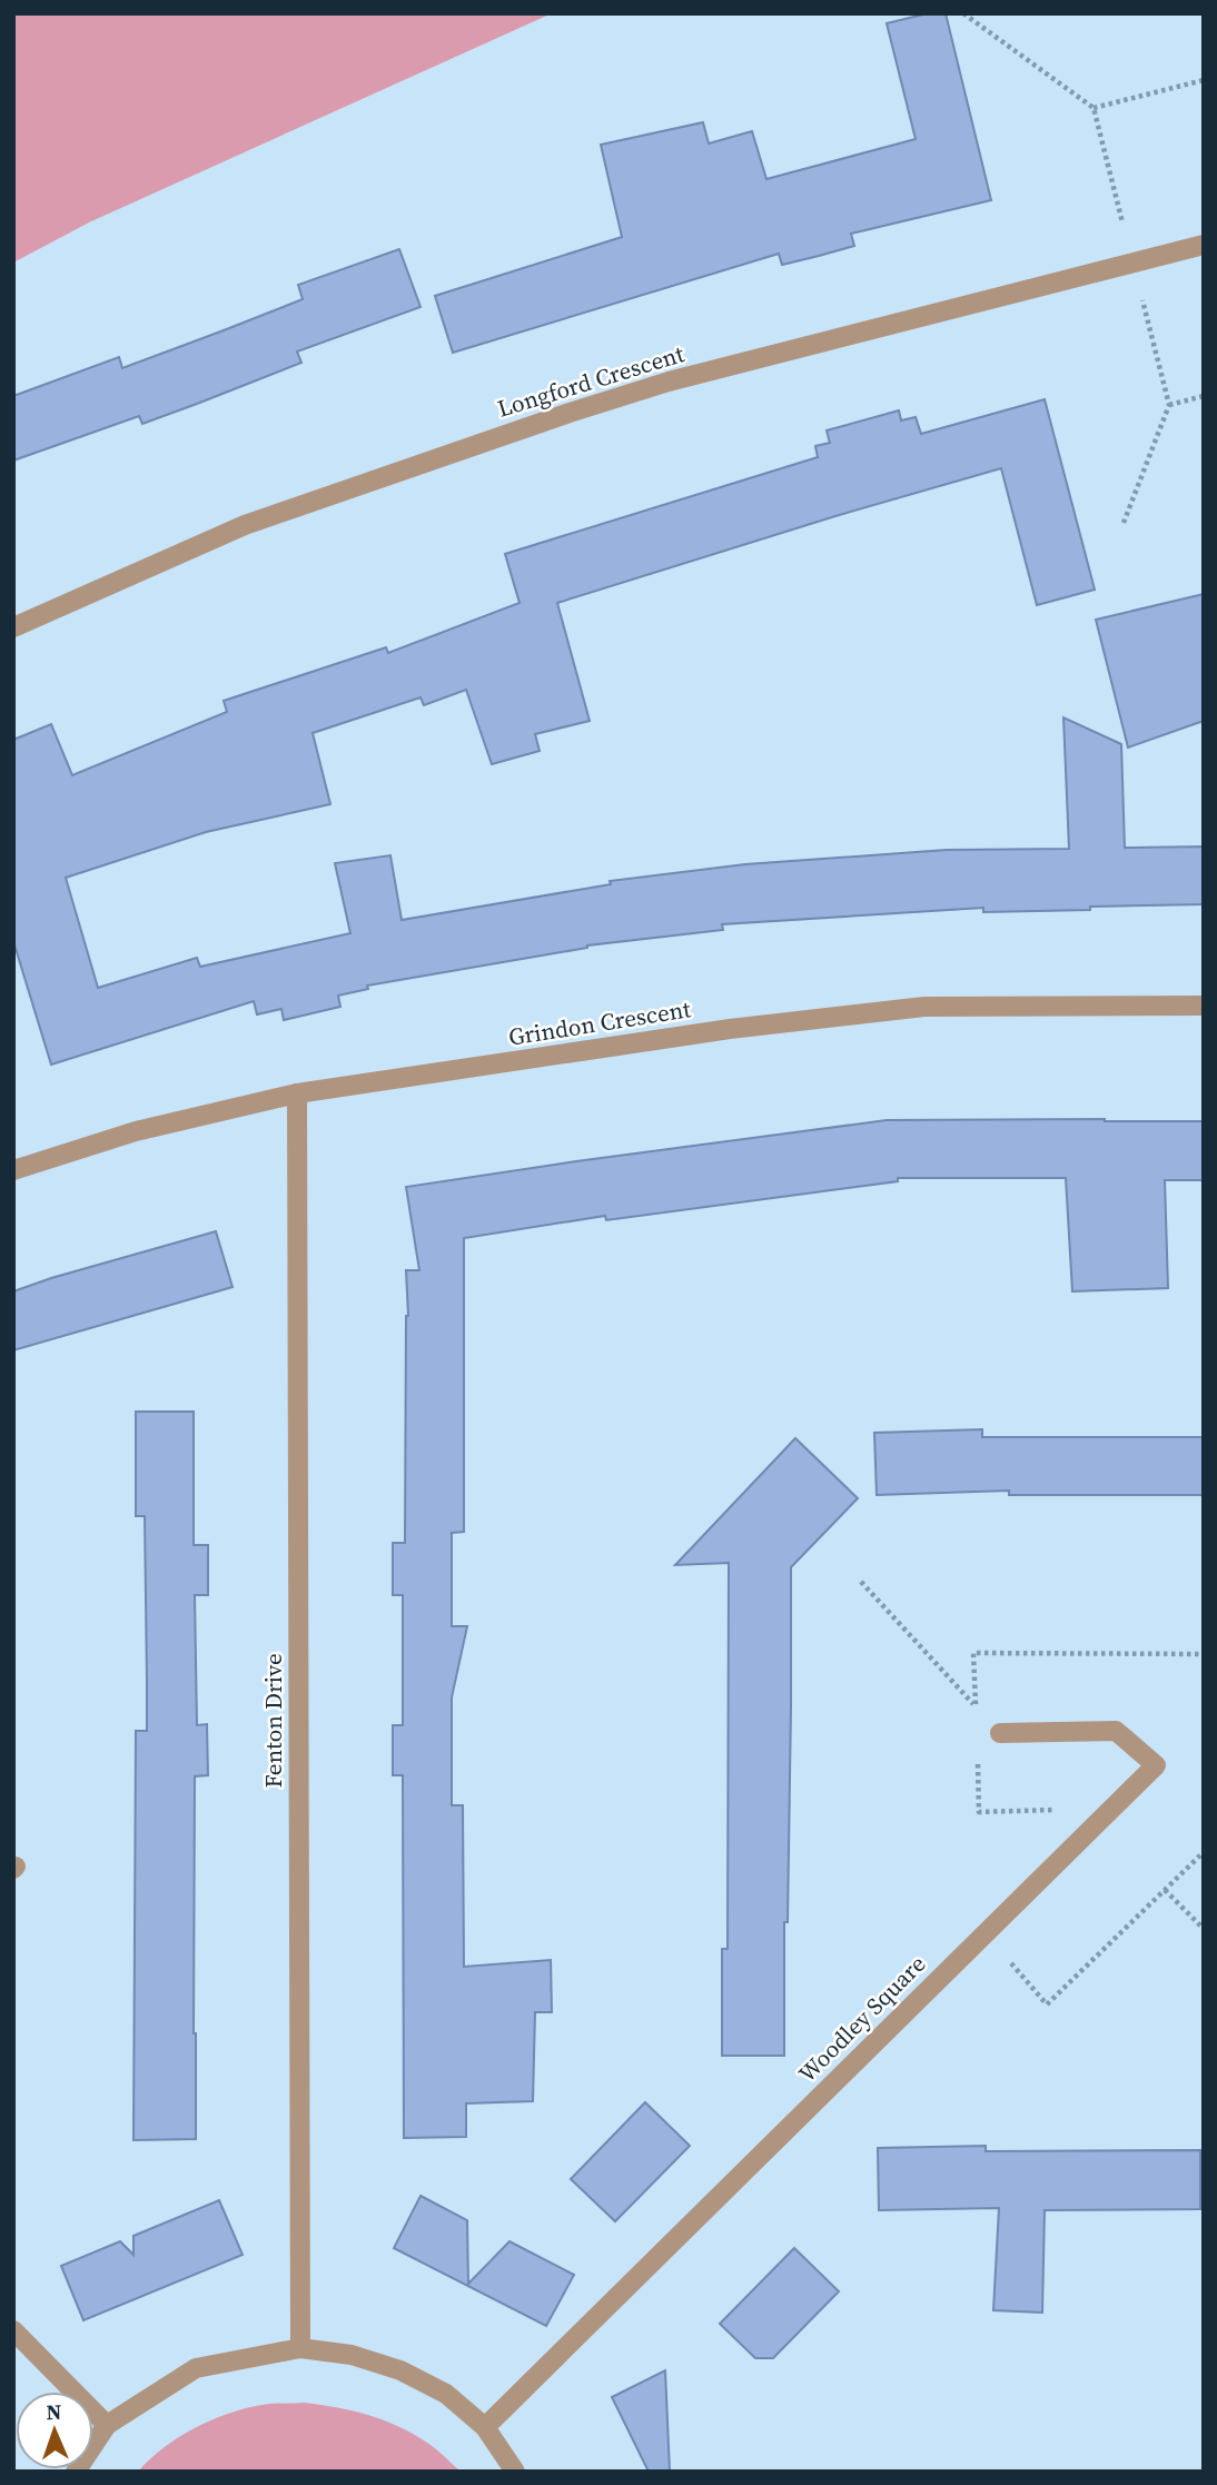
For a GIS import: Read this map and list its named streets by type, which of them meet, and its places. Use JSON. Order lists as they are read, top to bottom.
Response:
{
  "streets": {
    "street": [
      "Longford Crescent",
      "Grindon Crescent",
      "Fenton Drive",
      "Woodley Square"
    ]
  },
  "crossings": [
    ["Grindon Crescent", "Fenton Drive"]
  ],
  "north": "top"
}
